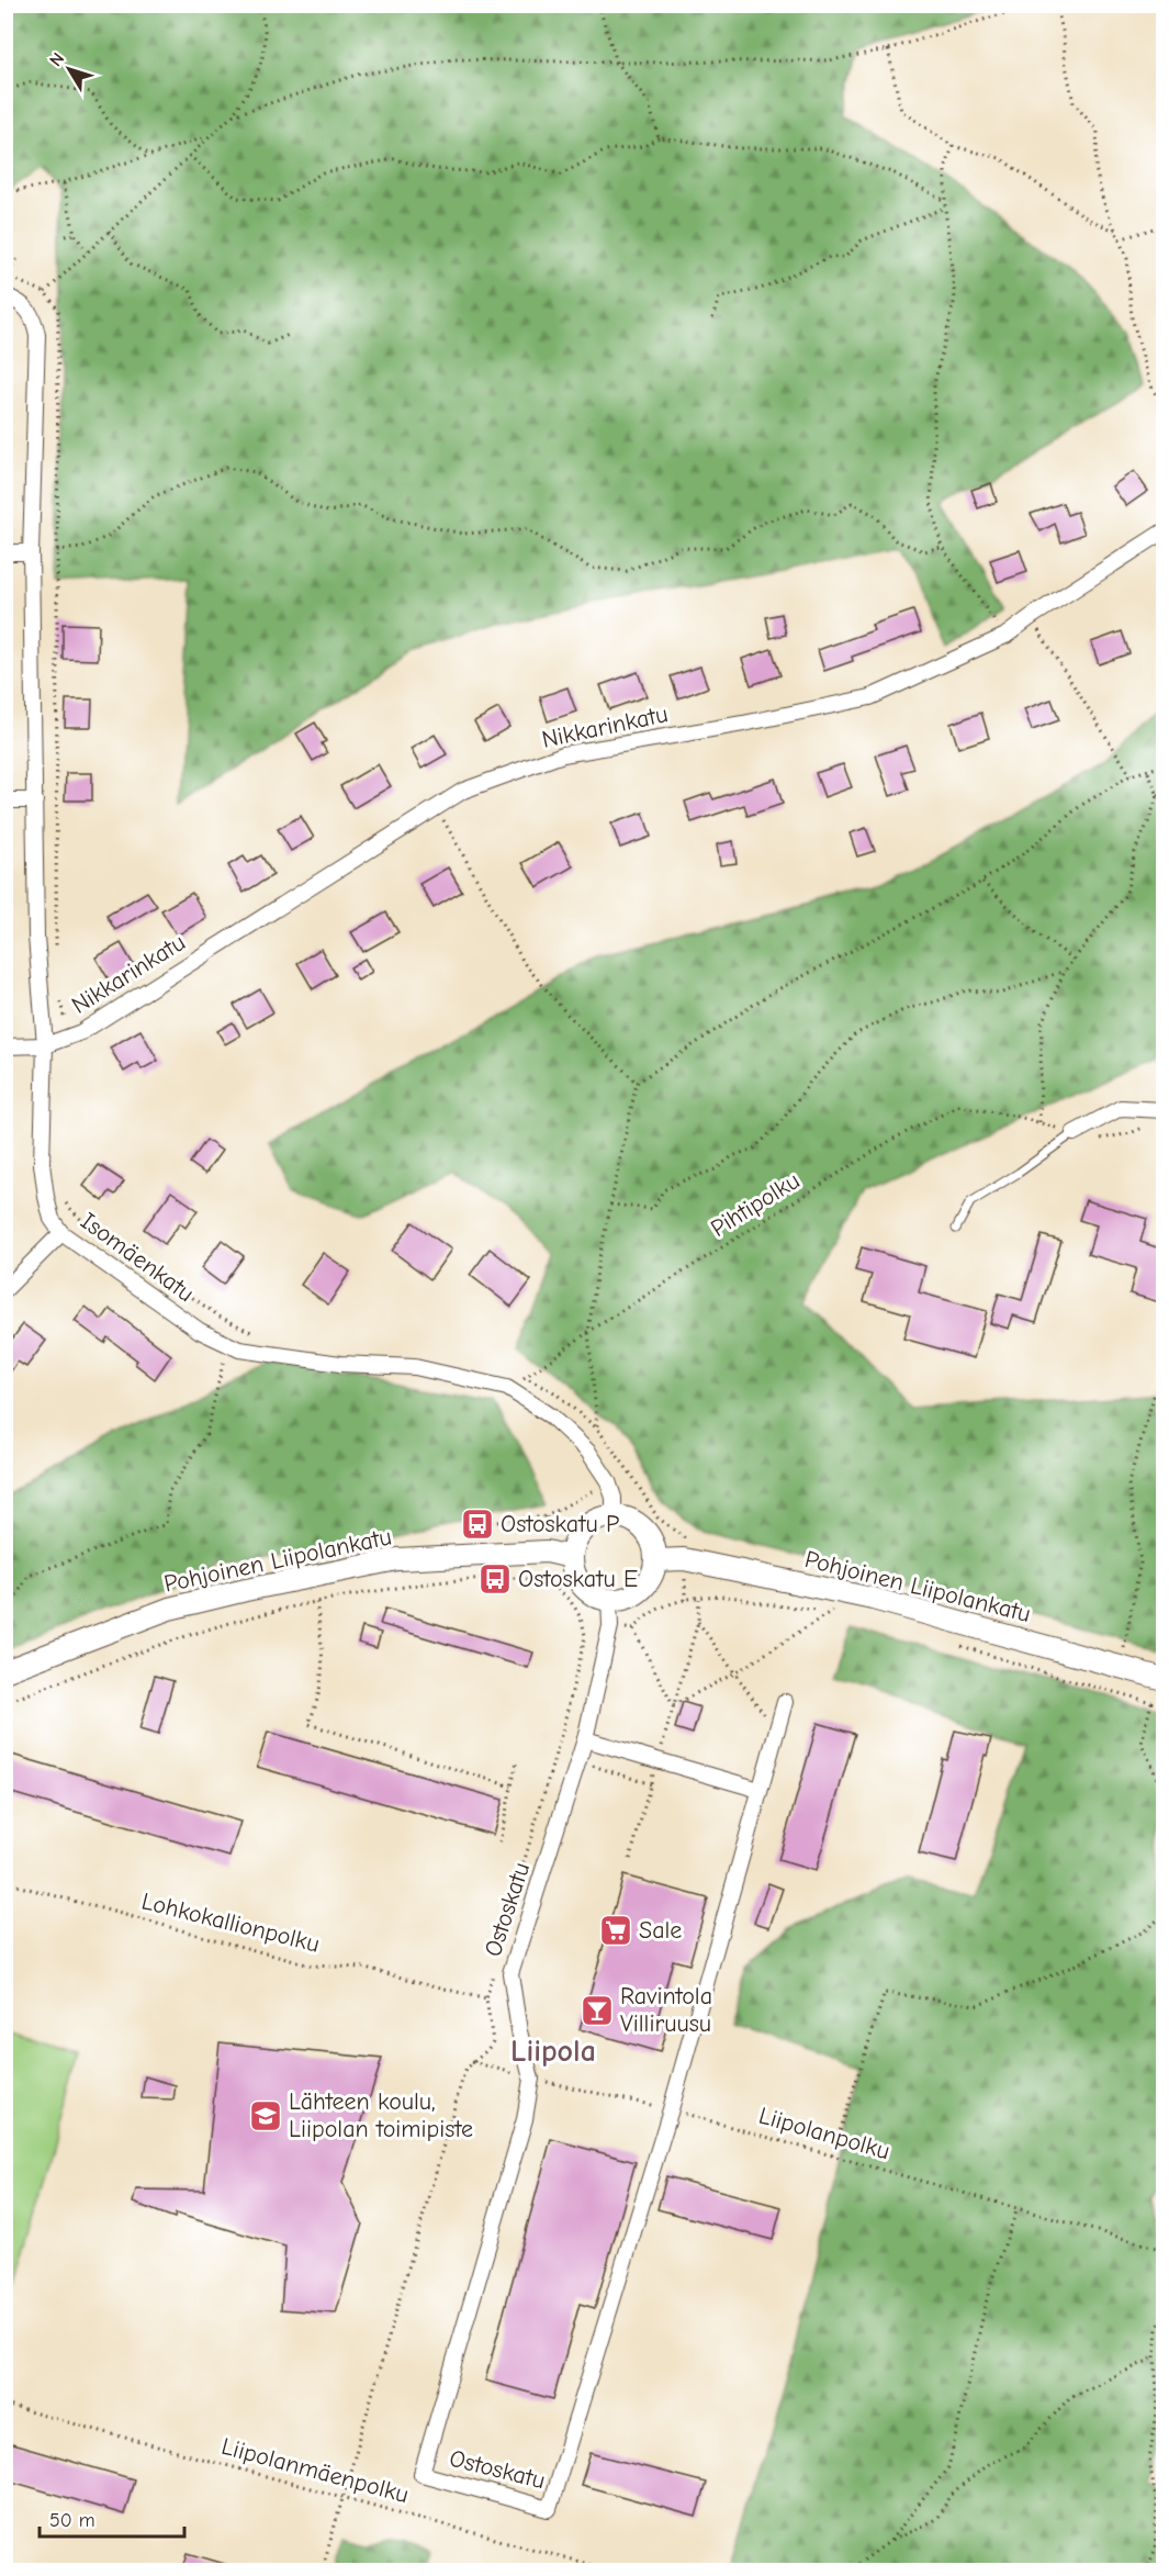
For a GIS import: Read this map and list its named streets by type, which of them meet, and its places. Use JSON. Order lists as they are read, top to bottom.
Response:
{
  "streets": {
    "street": [
      "Nikkarinkatu",
      "Isomäenkatu",
      "Pohjoinen Liipolankatu",
      "Ostoskatu"
    ],
    "path": [
      "Pihtipolku",
      "Lohkokallionpolku",
      "Liipolanpolku",
      "Liipolanmäenpolku"
    ]
  },
  "crossings": [
    ["Nikkarinkatu", "Isomäenkatu"],
    ["Pihtipolku", "Isomäenkatu"],
    ["Isomäenkatu", "Pohjoinen Liipolankatu"],
    ["Isomäenkatu", "Ostoskatu"],
    ["Pohjoinen Liipolankatu", "Ostoskatu"],
    ["Ostoskatu", "Liipolanpolku"]
  ],
  "districts": ["Liipola"],
  "places": {
    "bus stop": ["Ostoskatu P", "Ostoskatu E"],
    "supermarket": ["Sale"],
    "bar": ["Ravintola Villiruusu"],
    "school or university": ["Lähteen koulu, Liipolan toimipiste"]
  },
  "scale_bar": "50 m",
  "north": "top left"
}
